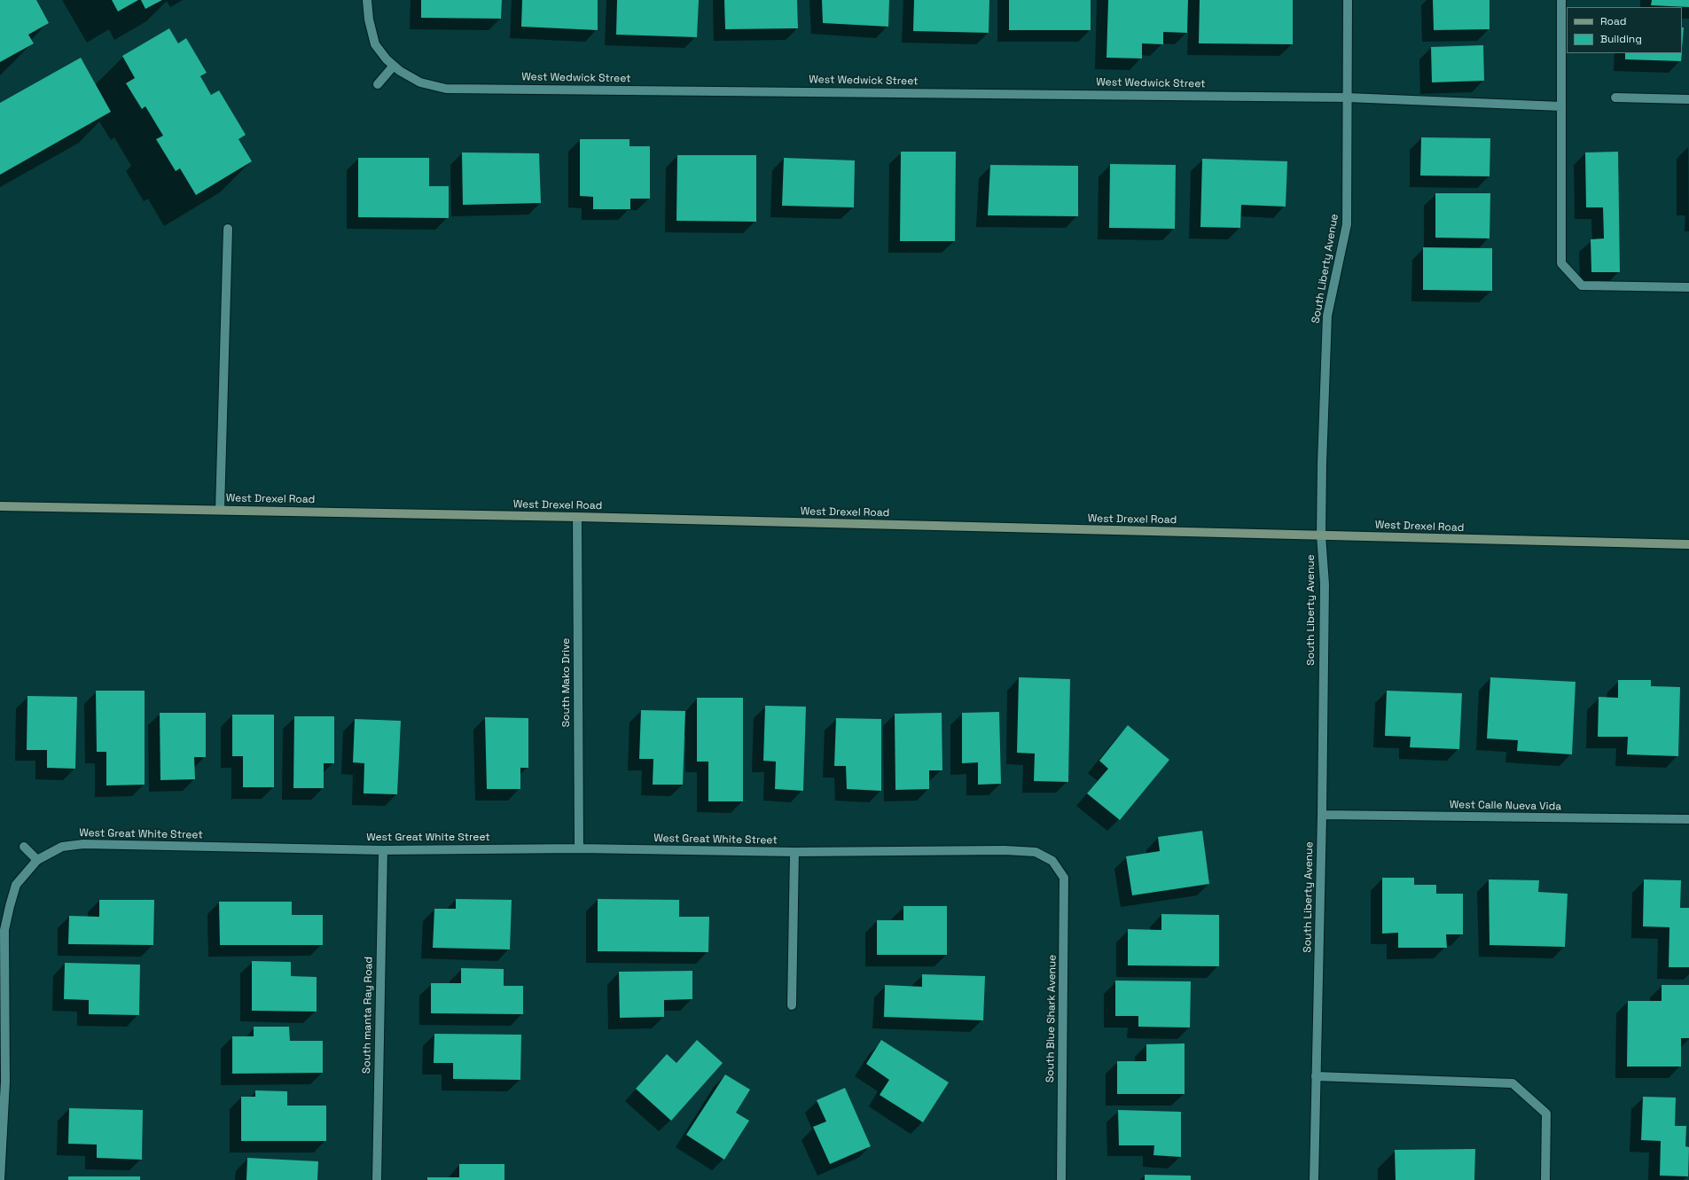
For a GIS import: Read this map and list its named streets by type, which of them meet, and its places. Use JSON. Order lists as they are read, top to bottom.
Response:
{
  "streets": {
    "street": [
      "West Wedwick Street",
      "South Liberty Avenue",
      "West Drexel Road",
      "South Mako Drive",
      "West Calle Nueva Vida",
      "West Great White Street",
      "South manta Ray Road",
      "South Blue Shark Avenue"
    ]
  },
  "crossings": [
    ["West Wedwick Street", "South Liberty Avenue"],
    ["South Liberty Avenue", "West Drexel Road"],
    ["South Liberty Avenue", "West Calle Nueva Vida"],
    ["West Drexel Road", "South Mako Drive"],
    ["South Mako Drive", "West Great White Street"],
    ["West Great White Street", "South manta Ray Road"],
    ["West Great White Street", "South Blue Shark Avenue"]
  ],
  "legend": ["Road", "Building"]
}
